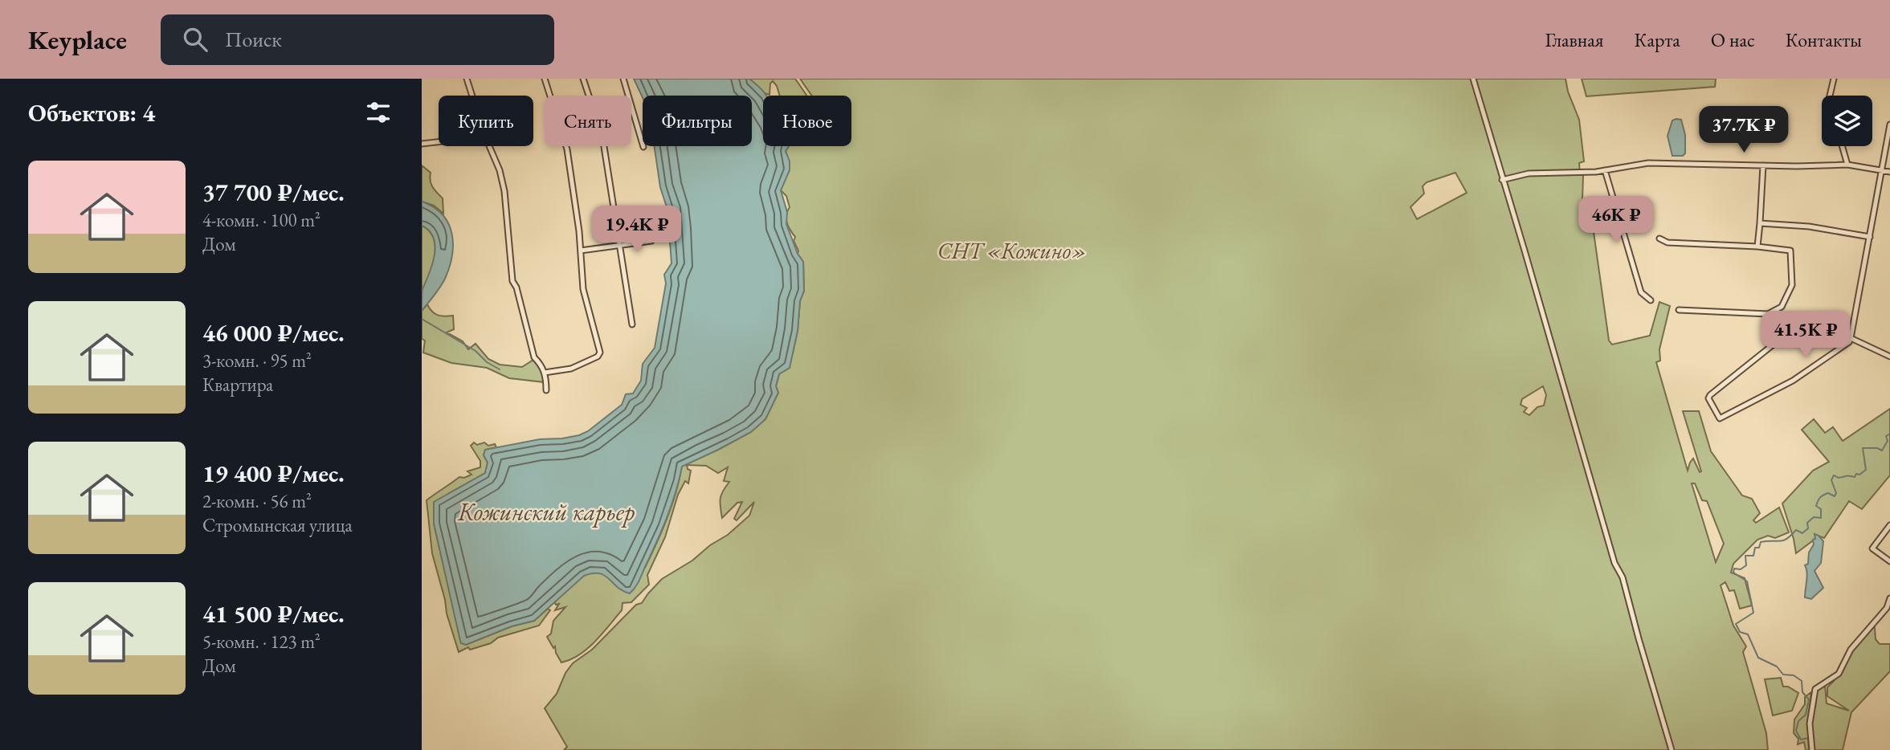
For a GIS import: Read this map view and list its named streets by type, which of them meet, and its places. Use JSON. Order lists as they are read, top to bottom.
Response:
{
  "water": ["Кожинский карьер"],
  "parks": ["СНТ «Кожино»"],
  "page": {
    "header": "Keyplace",
    "search": "Поиск",
    "nav": [
      "Главная",
      "Карта",
      "О нас",
      "Контакты"
    ],
    "heading": "Объектов: 4",
    "chip": [
      "Купить",
      "Снять",
      "Фильтры",
      "Новое"
    ],
    "price": [
      "37.7K ₽",
      "46K ₽",
      "19.4K ₽",
      "41.5K ₽"
    ],
    "list": [
      {
        "name": "37 700 ₽/мес.",
        "note": "4-комн. · 100 m² · Дом"
      },
      {
        "name": "46 000 ₽/мес.",
        "note": "3-комн. · 95 m² · Квартира"
      },
      {
        "name": "19 400 ₽/мес.",
        "note": "2-комн. · 56 m² · Стромынская улица"
      },
      {
        "name": "41 500 ₽/мес.",
        "note": "5-комн. · 123 m² · Дом"
      }
    ]
  }
}
